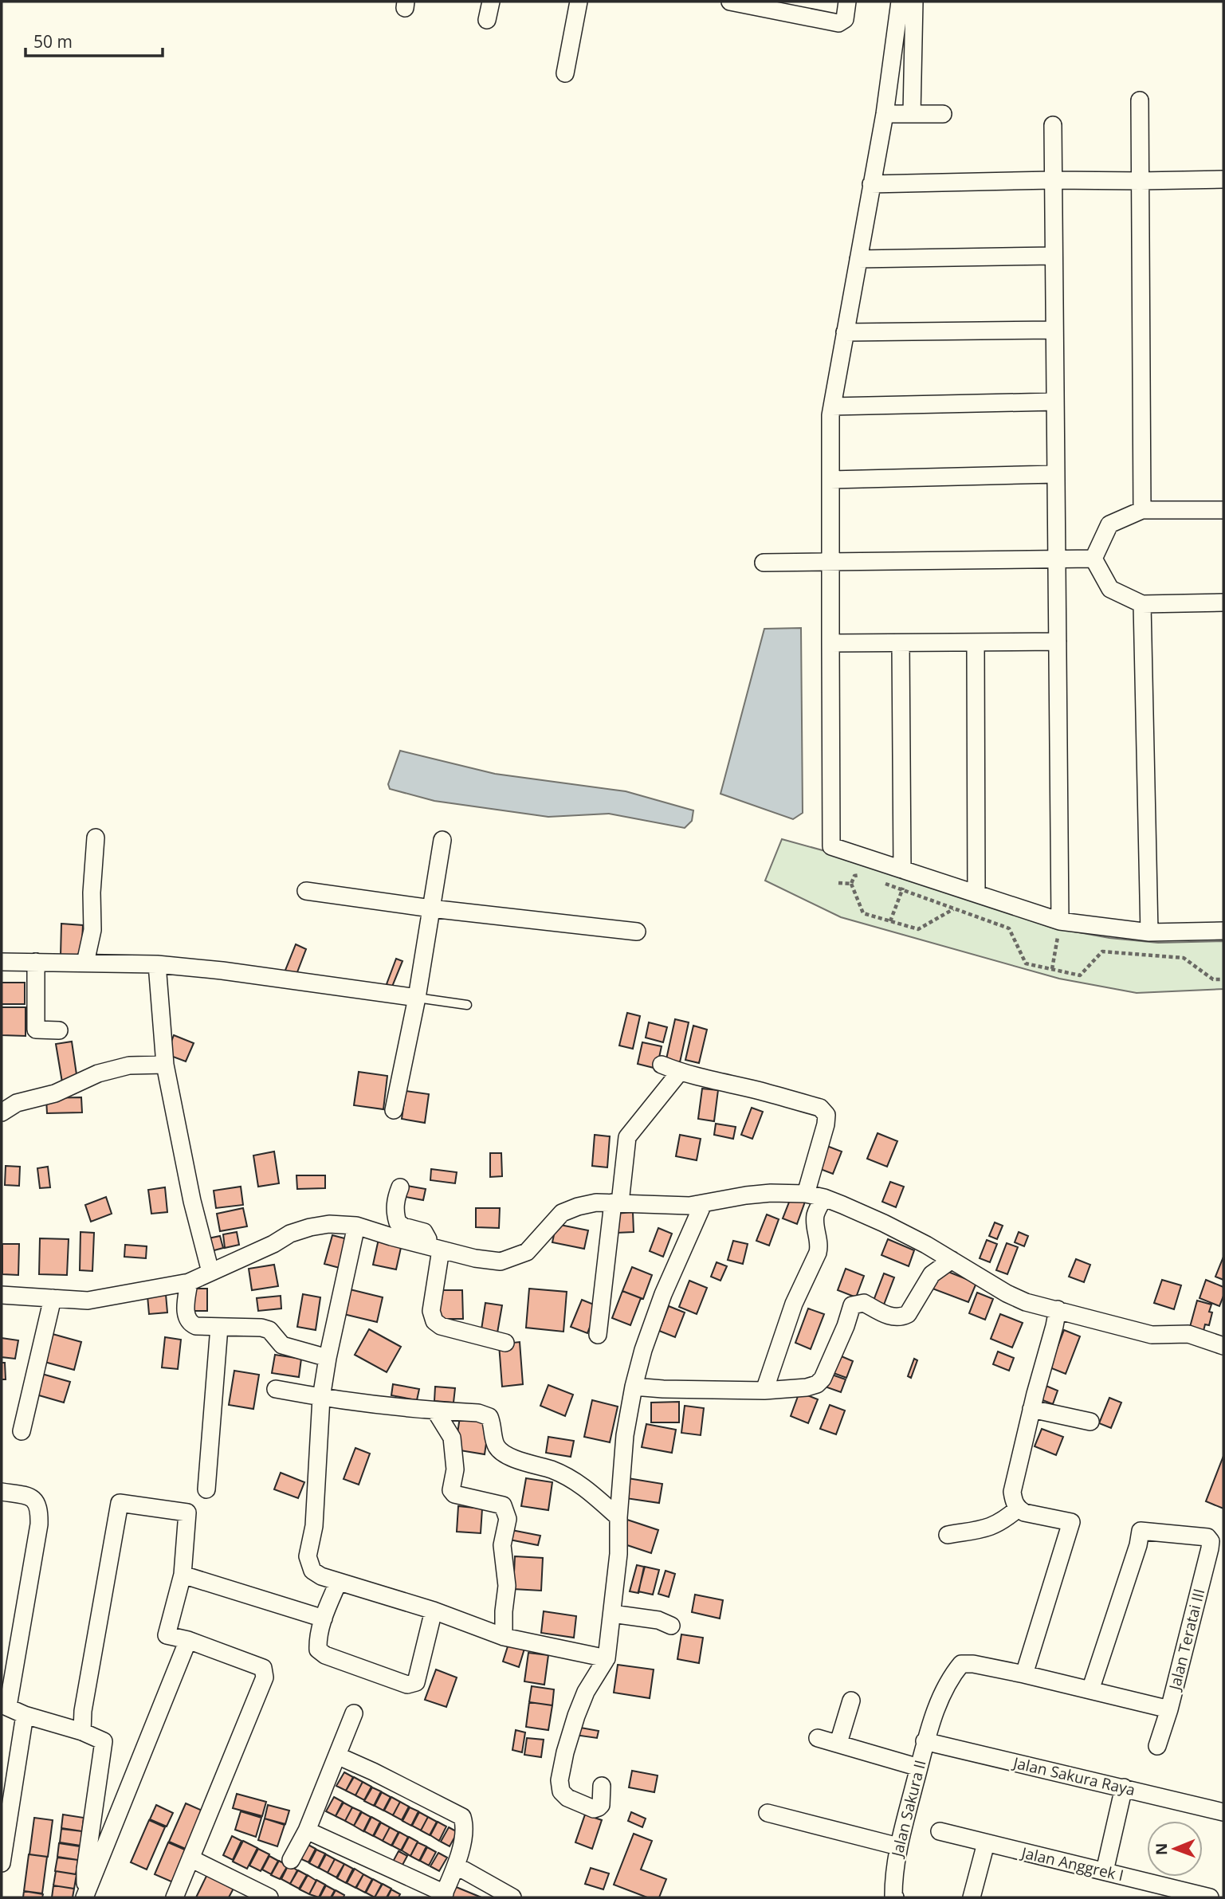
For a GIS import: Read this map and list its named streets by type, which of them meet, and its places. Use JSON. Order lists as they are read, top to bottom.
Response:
{
  "streets": {
    "street": [
      "Jalan Teratai III",
      "Jalan Sakura Raya",
      "Jalan Sakura II",
      "Jalan Anggrek I"
    ]
  },
  "crossings": [
    ["Jalan Sakura Raya", "Jalan Sakura II"]
  ],
  "scale_bar": "50 m",
  "north": "left"
}
